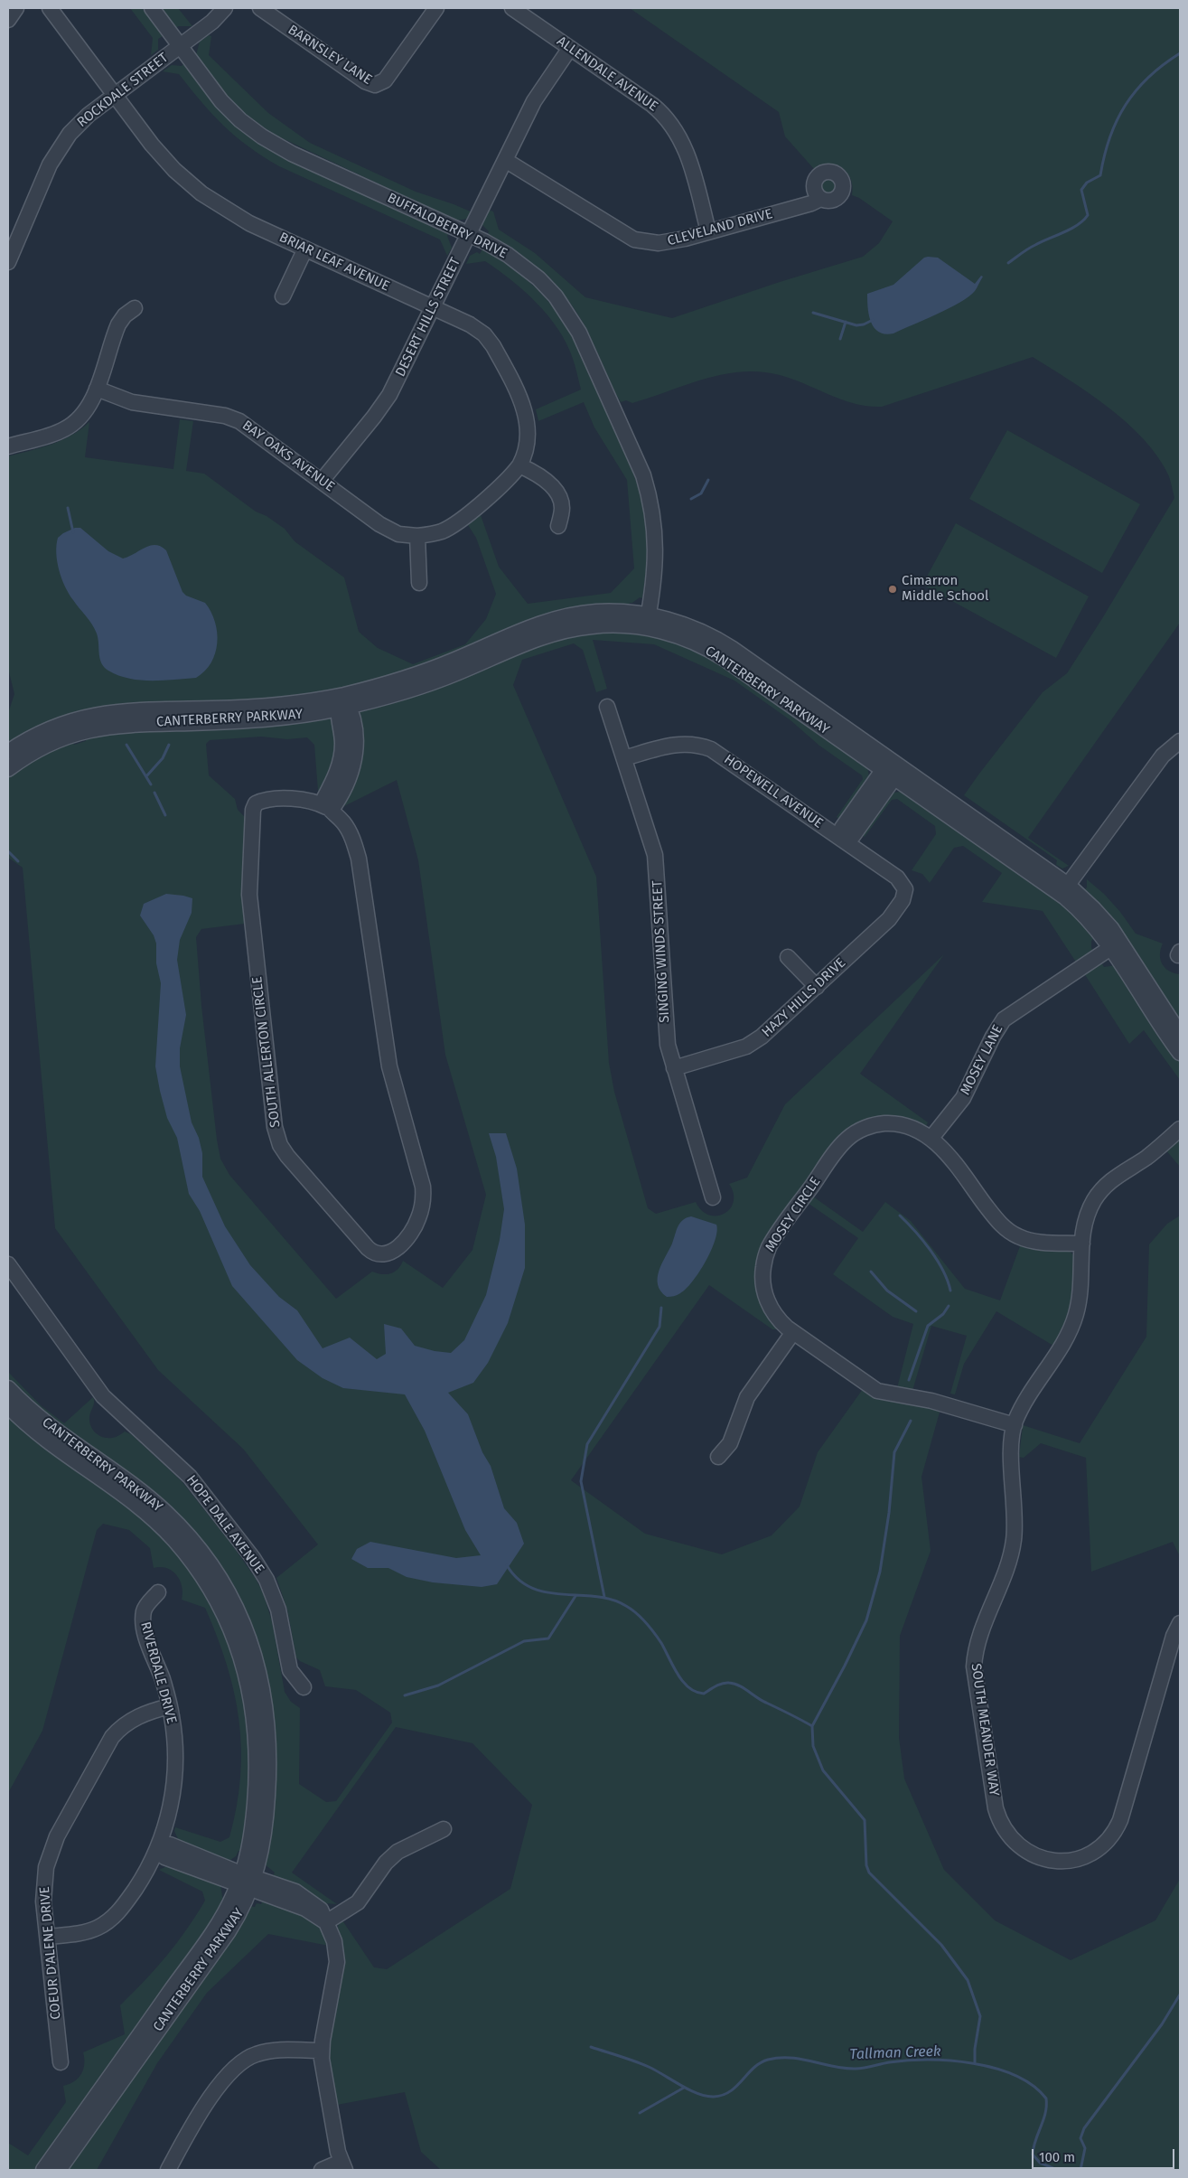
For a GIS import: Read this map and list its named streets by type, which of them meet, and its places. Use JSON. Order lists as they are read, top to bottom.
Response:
{
  "streets": {
    "street": [
      "BARNSLEY LANE",
      "ALLENDALE AVENUE",
      "ROCKDALE STREET",
      "BUFFALOBERRY DRIVE",
      "CLEVELAND DRIVE",
      "BRIAR LEAF AVENUE",
      "DESERT HILLS STREET",
      "BAY OAKS AVENUE",
      "CANTERBERRY PARKWAY",
      "HOPEWELL AVENUE",
      "SINGING WINDS STREET",
      "HAZY HILLS DRIVE",
      "SOUTH ALLERTON CIRCLE",
      "MOSEY LANE",
      "MOSEY CIRCLE",
      "HOPE DALE AVENUE",
      "RIVERDALE DRIVE",
      "SOUTH MEANDER WAY",
      "COEUR D'ALENE DRIVE"
    ]
  },
  "crossings": [
    ["ALLENDALE AVENUE", "CLEVELAND DRIVE"],
    ["ALLENDALE AVENUE", "DESERT HILLS STREET"],
    ["ROCKDALE STREET", "BUFFALOBERRY DRIVE"],
    ["ROCKDALE STREET", "BRIAR LEAF AVENUE"],
    ["BUFFALOBERRY DRIVE", "DESERT HILLS STREET"],
    ["BUFFALOBERRY DRIVE", "CANTERBERRY PARKWAY"],
    ["CLEVELAND DRIVE", "DESERT HILLS STREET"],
    ["BRIAR LEAF AVENUE", "DESERT HILLS STREET"],
    ["DESERT HILLS STREET", "BAY OAKS AVENUE"],
    ["CANTERBERRY PARKWAY", "MOSEY LANE"],
    ["HOPEWELL AVENUE", "SINGING WINDS STREET"],
    ["HOPEWELL AVENUE", "HAZY HILLS DRIVE"],
    ["SINGING WINDS STREET", "HAZY HILLS DRIVE"],
    ["MOSEY LANE", "MOSEY CIRCLE"],
    ["MOSEY CIRCLE", "SOUTH MEANDER WAY"],
    ["RIVERDALE DRIVE", "COEUR D'ALENE DRIVE"]
  ],
  "water": ["Tallman Creek"],
  "places": ["Cimarron Middle School"],
  "scale_bar": "100 m"
}
